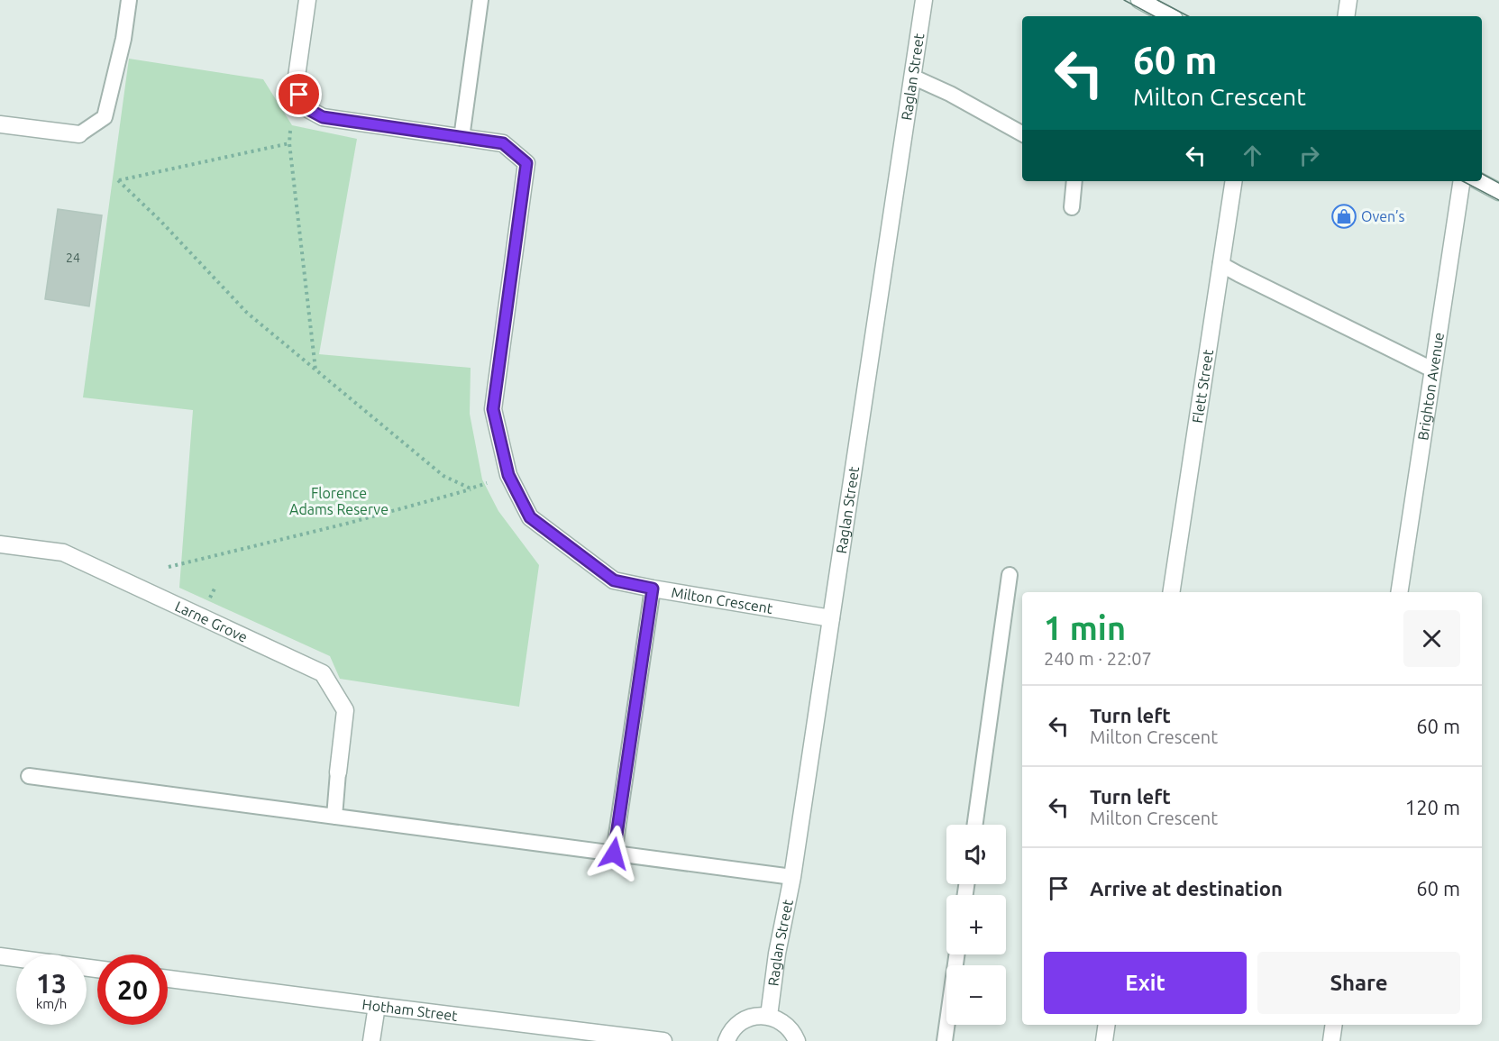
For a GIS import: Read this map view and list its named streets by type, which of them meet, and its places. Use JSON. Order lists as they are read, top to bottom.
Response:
{
  "streets": {
    "street": [
      "Raglan Street",
      "Flett Street",
      "Brighton Avenue",
      "Milton Crescent",
      "Larne Grove",
      "Hotham Street"
    ]
  },
  "crossings": [
    ["Raglan Street", "Milton Crescent"]
  ],
  "parks": ["Florence Adams Reserve"],
  "places": {
    "shop": ["Oven’s"]
  },
  "house_numbers": ["24"],
  "page": {
    "turn": ["60 m", "Milton Crescent"],
    "heading": ["1 min", "240 m · 22:07"],
    "list": [
      {
        "name": "Turn left",
        "note": "Milton Crescent",
        "value": "60 m"
      },
      {
        "name": "Turn left",
        "note": "Milton Crescent",
        "value": "120 m"
      },
      {
        "name": "Arrive at destination",
        "value": "60 m"
      }
    ],
    "map_buttons": ["+", "−"],
    "buttons": ["Exit", "Share"],
    "speed": "13 km/h",
    "limit": "20"
  }
}
